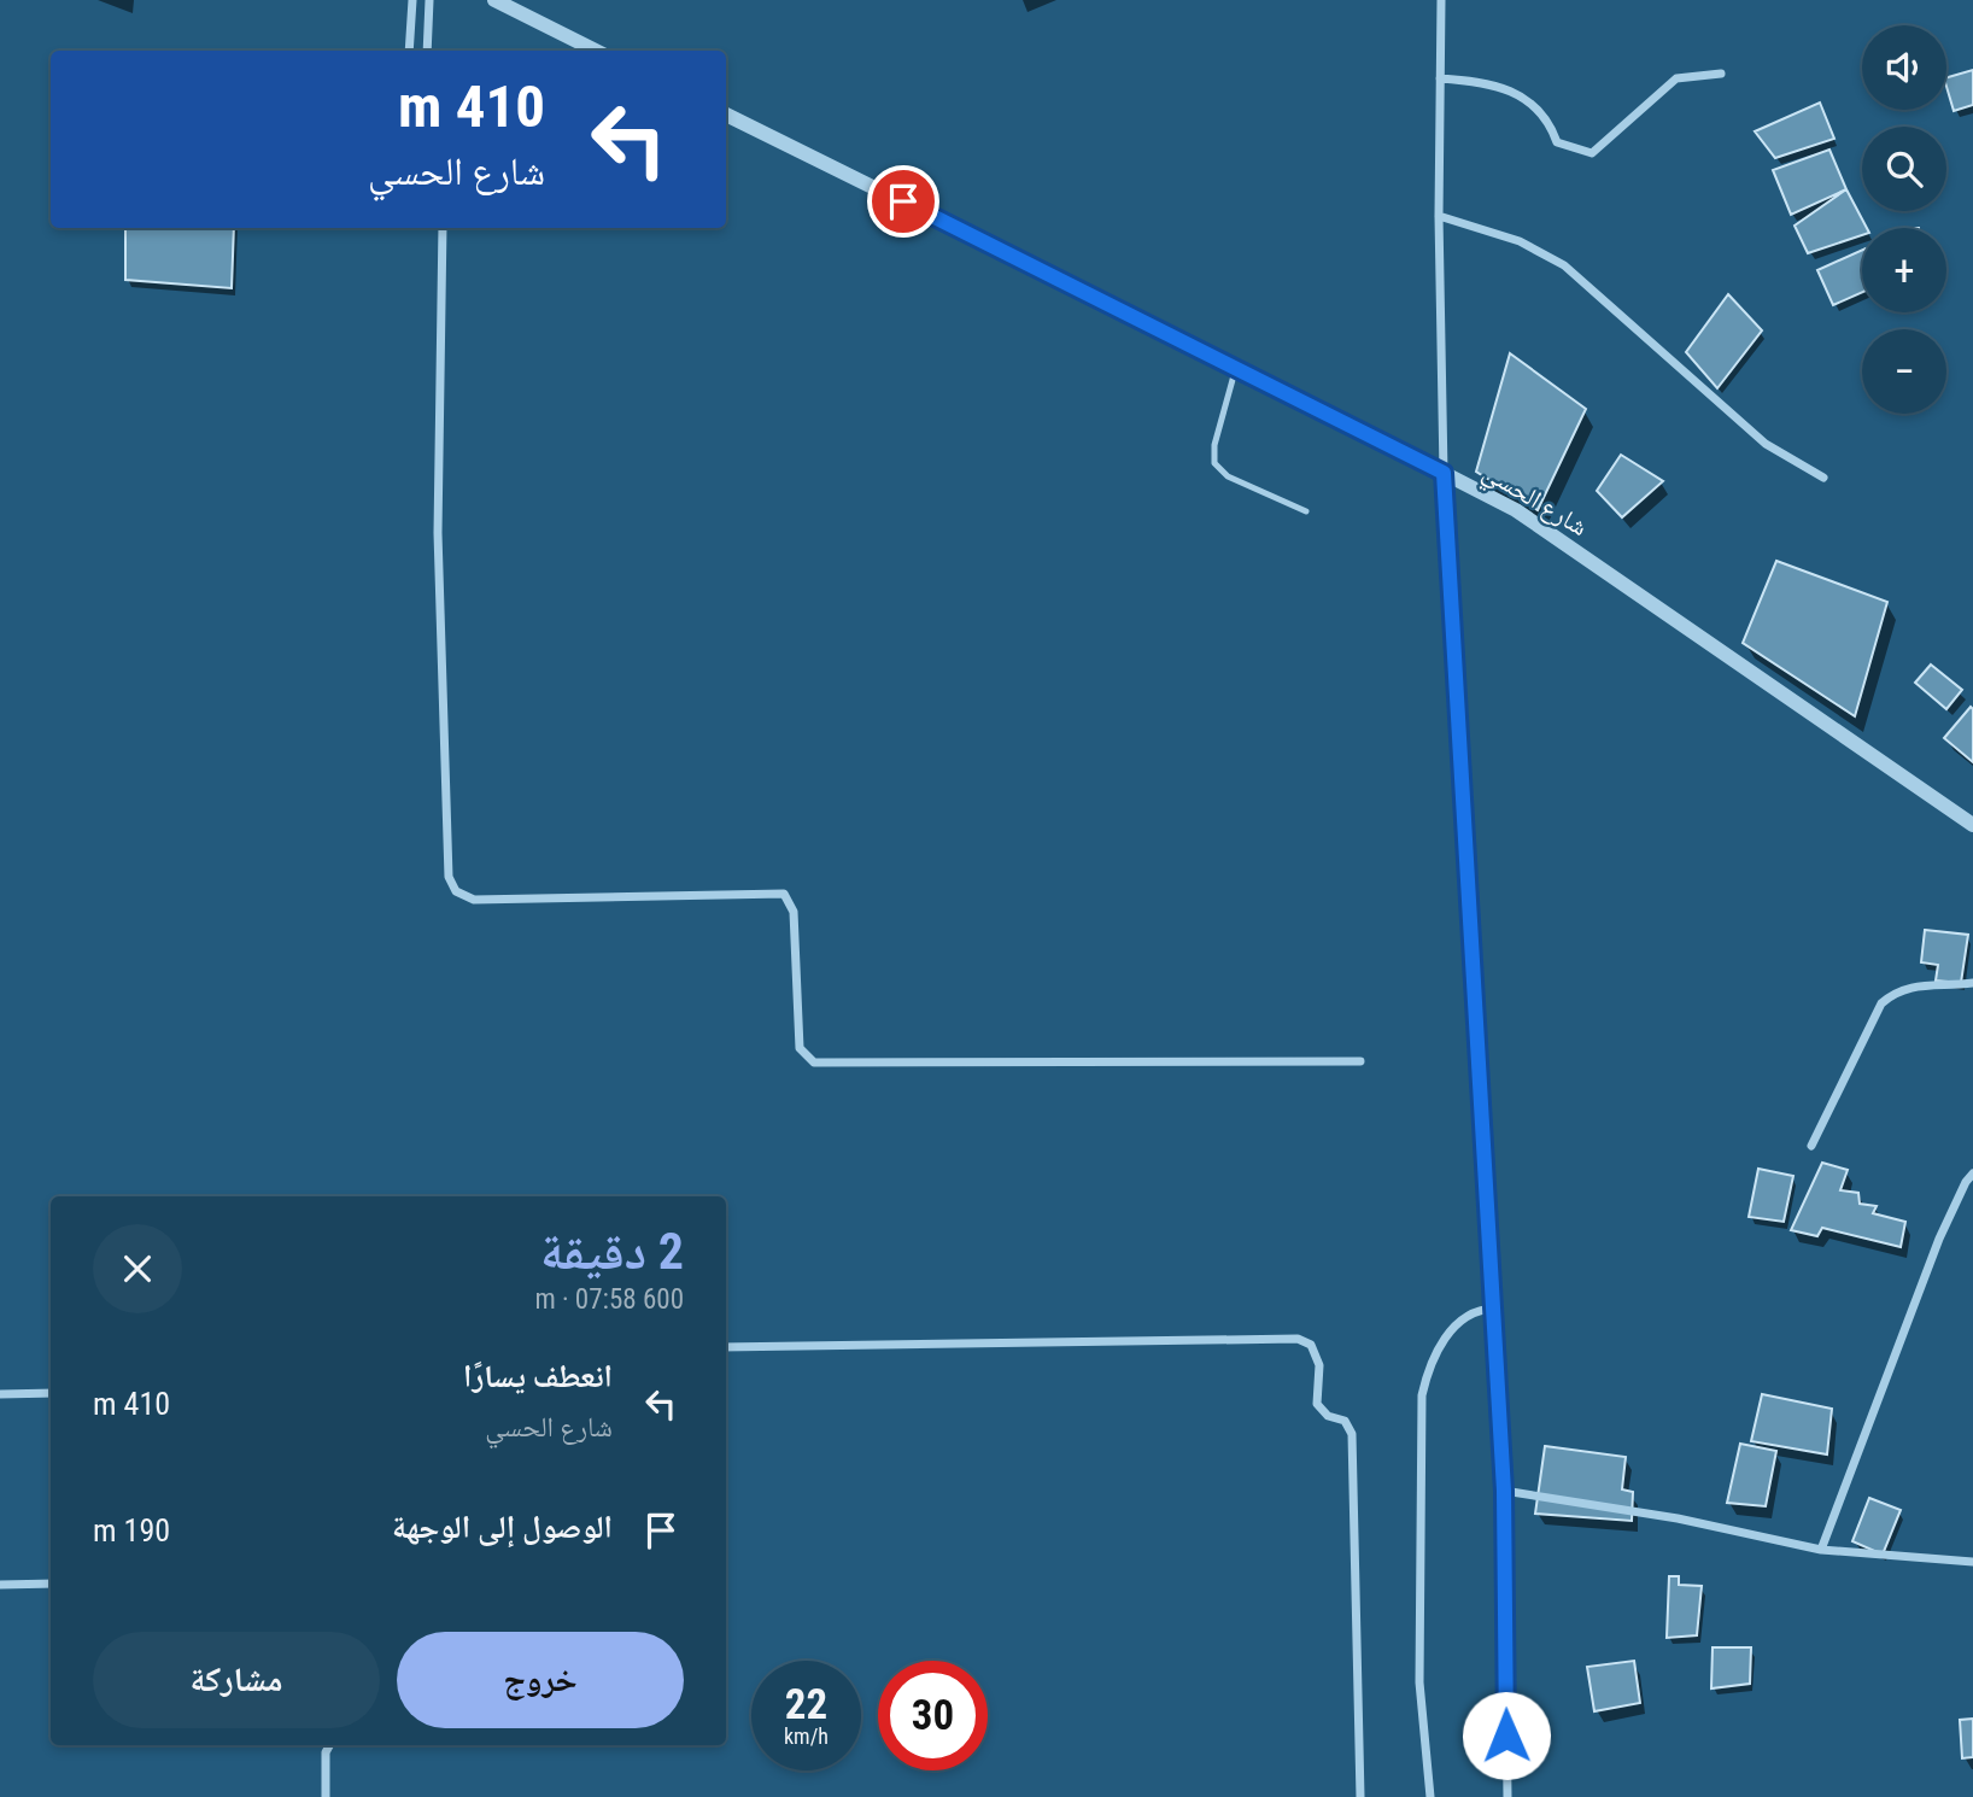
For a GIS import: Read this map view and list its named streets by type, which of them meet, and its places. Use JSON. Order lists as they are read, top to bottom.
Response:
{
  "streets": {
    "street": ["شارع الحسي"]
  },
  "page": {
    "map_buttons": ["+", "−"],
    "turn": ["410 m", "شارع الحسي"],
    "heading": ["2 دقيقة", "600 m · 07:58"],
    "list": [
      {
        "name": "انعطف يسارًا",
        "note": "شارع الحسي",
        "value": "410 m"
      },
      {
        "name": "الوصول إلى الوجهة",
        "value": "190 m"
      }
    ],
    "buttons": ["خروج", "مشاركة"],
    "speed": "22 km/h",
    "limit": "30"
  }
}
